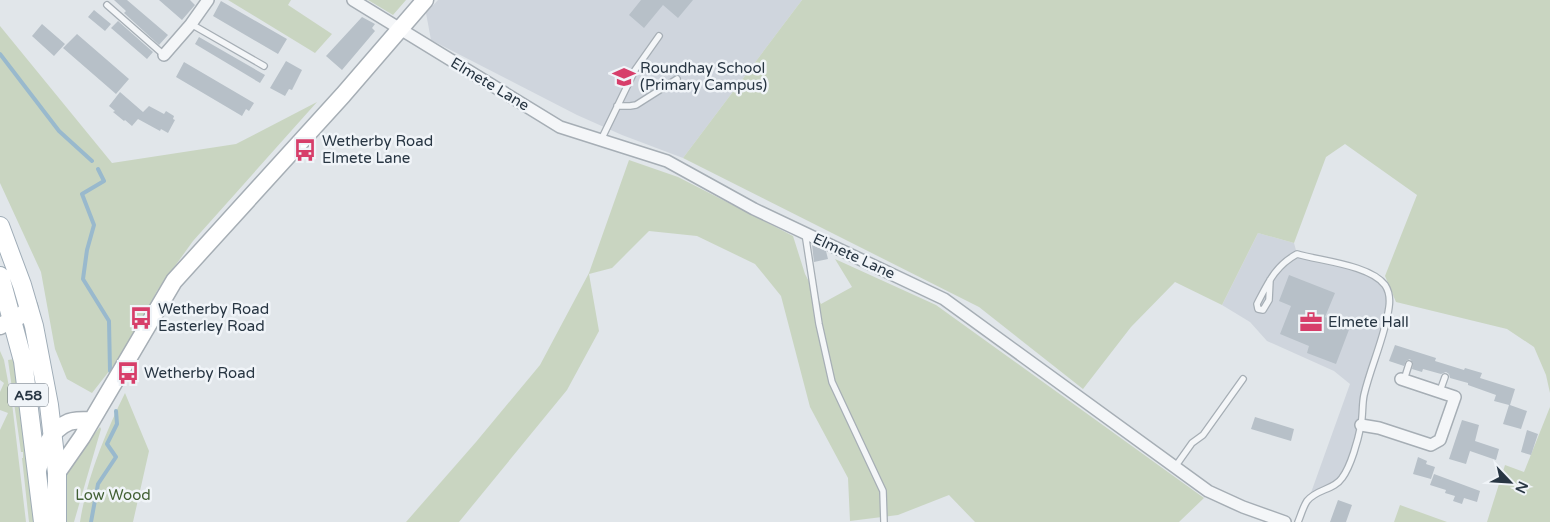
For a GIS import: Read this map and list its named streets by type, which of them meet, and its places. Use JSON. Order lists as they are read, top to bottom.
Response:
{
  "streets": {
    "main road": ["A58"],
    "street": ["Elmete Lane"]
  },
  "parks": ["Low Wood"],
  "places": {
    "school or university": ["Roundhay School (Primary Campus)"],
    "bus stop": ["Wetherby Road Elmete Lane", "Wetherby Road Easterley Road", "Wetherby Road"],
    "office": ["Elmete Hall"]
  },
  "north": "bottom right"
}
